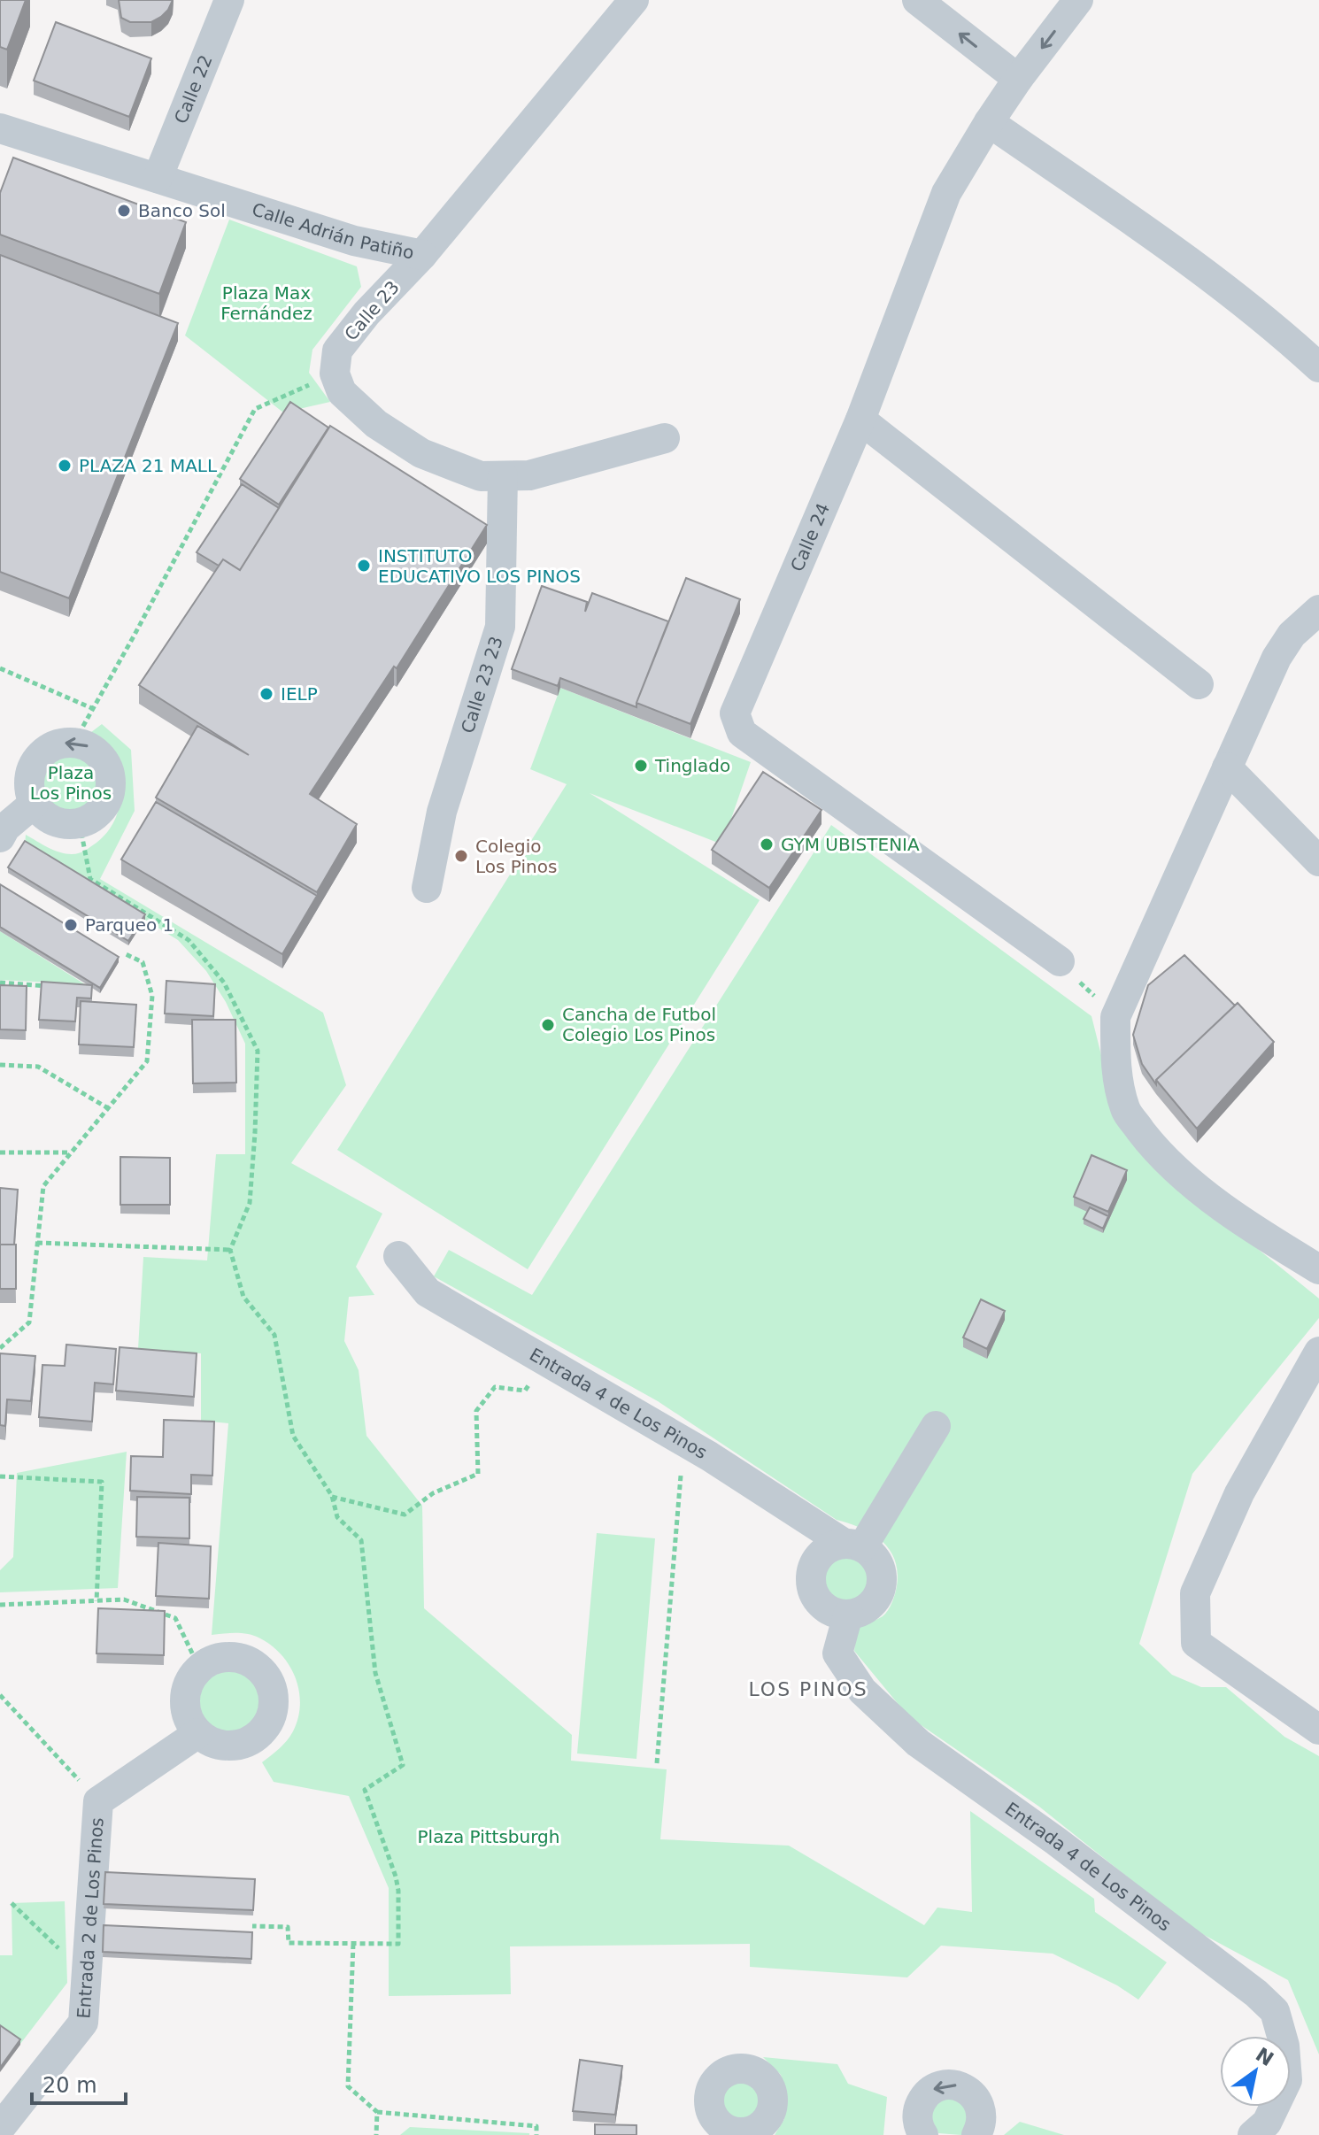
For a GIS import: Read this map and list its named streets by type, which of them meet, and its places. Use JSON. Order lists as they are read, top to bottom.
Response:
{
  "streets": {
    "street": [
      "Calle 22",
      "Calle Adrián Patiño",
      "Calle 23",
      "Calle 24",
      "Calle 23 23",
      "Entrada 4 de Los Pinos",
      "Entrada 2 de Los Pinos"
    ]
  },
  "crossings": [
    ["Calle 22", "Calle Adrián Patiño"],
    ["Calle Adrián Patiño", "Calle 23"]
  ],
  "districts": ["LOS PINOS"],
  "parks": ["Plaza Max Fernández", "Plaza Los Pinos", "Plaza Pittsburgh"],
  "places": [
    "Banco Sol",
    "PLAZA 21 MALL",
    "INSTITUTO EDUCATIVO LOS PINOS",
    "IELP",
    "Tinglado",
    "GYM UBISTENIA",
    "Colegio Los Pinos",
    "Parqueo 1",
    "Cancha de Futbol Colegio Los Pinos"
  ],
  "scale_bar": "20 m",
  "north": "top right"
}
